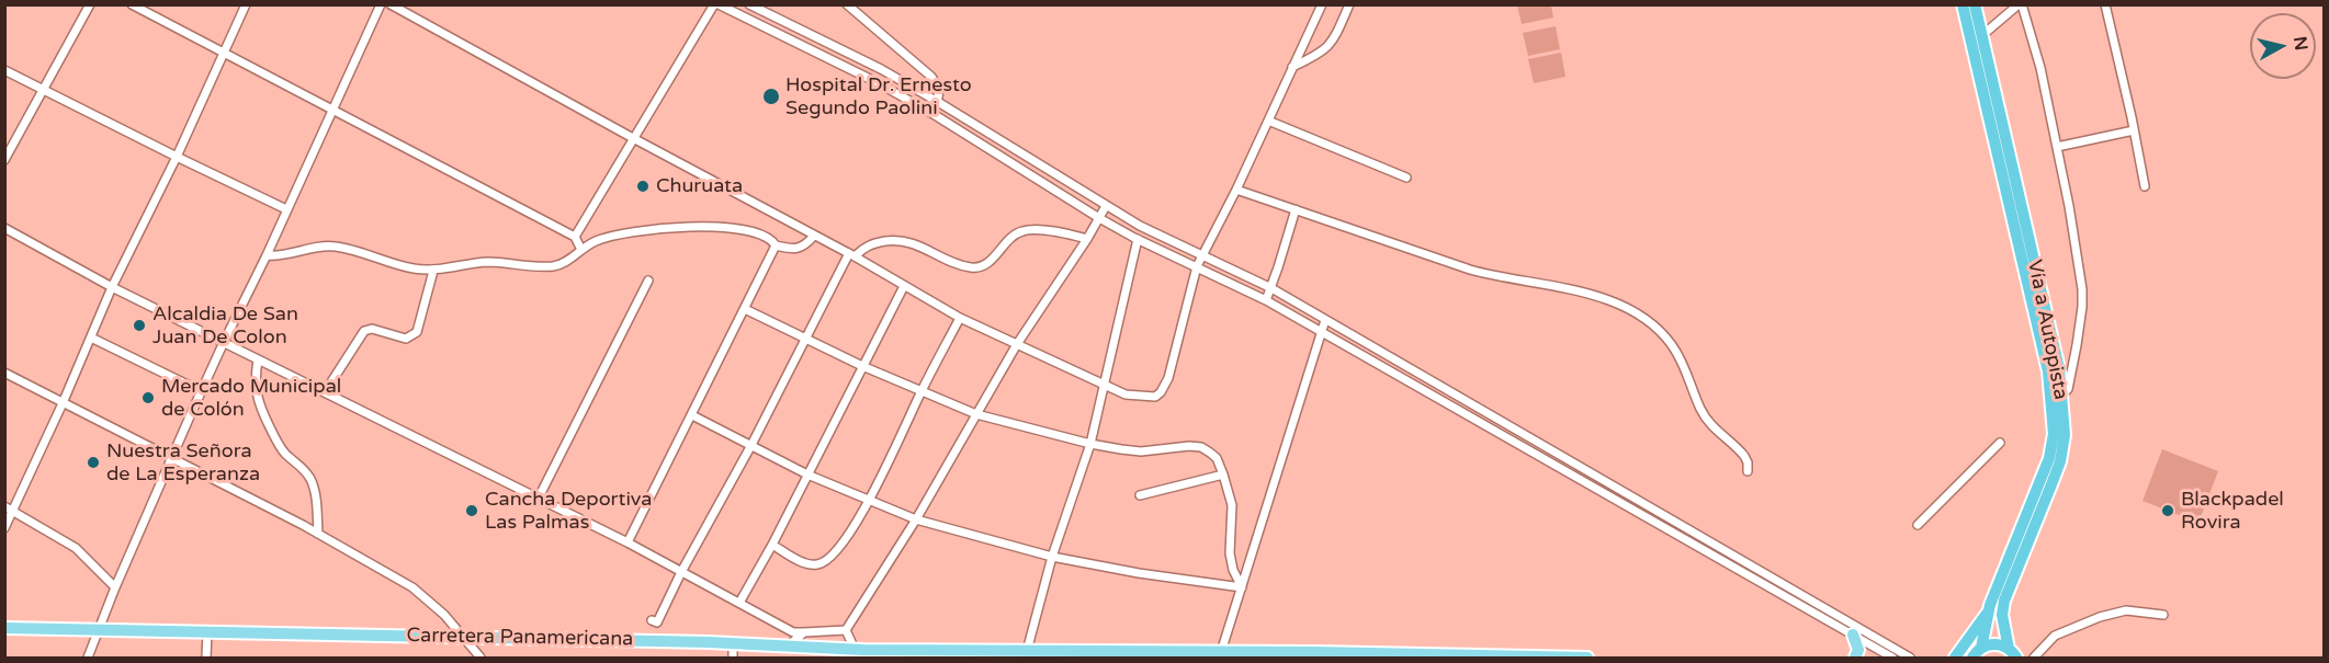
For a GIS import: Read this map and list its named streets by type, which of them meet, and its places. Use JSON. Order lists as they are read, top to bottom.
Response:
{
  "streets": {
    "highway": ["Vía a Autopista"],
    "main road": ["Carretera Panamericana"]
  },
  "places": [
    "Hospital Dr. Ernesto Segundo Paolini",
    "Churuata",
    "Alcaldia De San Juan De Colon",
    "Mercado Municipal de Colón",
    "Nuestra Señora de La Esperanza",
    "Cancha Deportiva Las Palmas",
    "Blackpadel Rovira"
  ],
  "north": "right"
}
